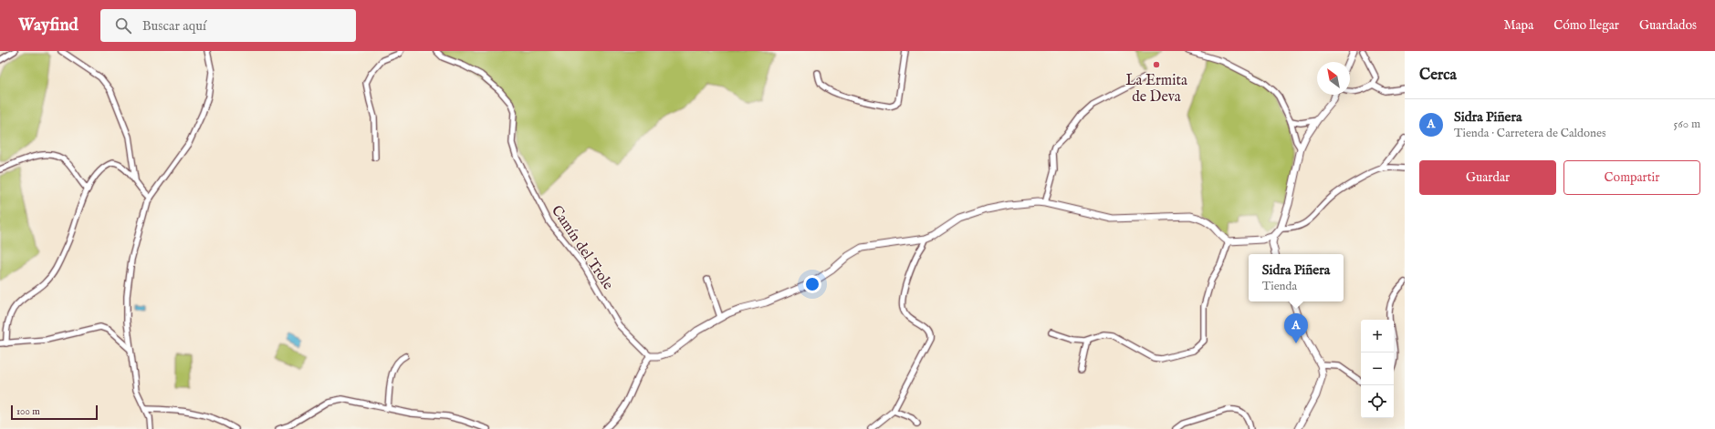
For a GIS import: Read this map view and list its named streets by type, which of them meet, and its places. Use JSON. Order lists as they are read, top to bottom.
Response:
{
  "streets": {
    "street": ["Camín del Trole"]
  },
  "places": ["La Ermita de Deva"],
  "scale_bar": "100 m",
  "north": "top left",
  "page": {
    "header": "Wayfind",
    "search": "Buscar aquí",
    "nav": ["Mapa", "Cómo llegar", "Guardados"],
    "heading": "Cerca",
    "list": [
      {
        "mark": "A",
        "name": "Sidra Piñera",
        "note": "Tienda · Carretera de Caldones",
        "value": "560 m"
      }
    ],
    "buttons": ["Guardar", "Compartir"],
    "popup": ["Sidra Piñera", "Tienda"],
    "pins": "A",
    "map_buttons": ["+", "−"],
    "scale": "100 m"
  }
}
